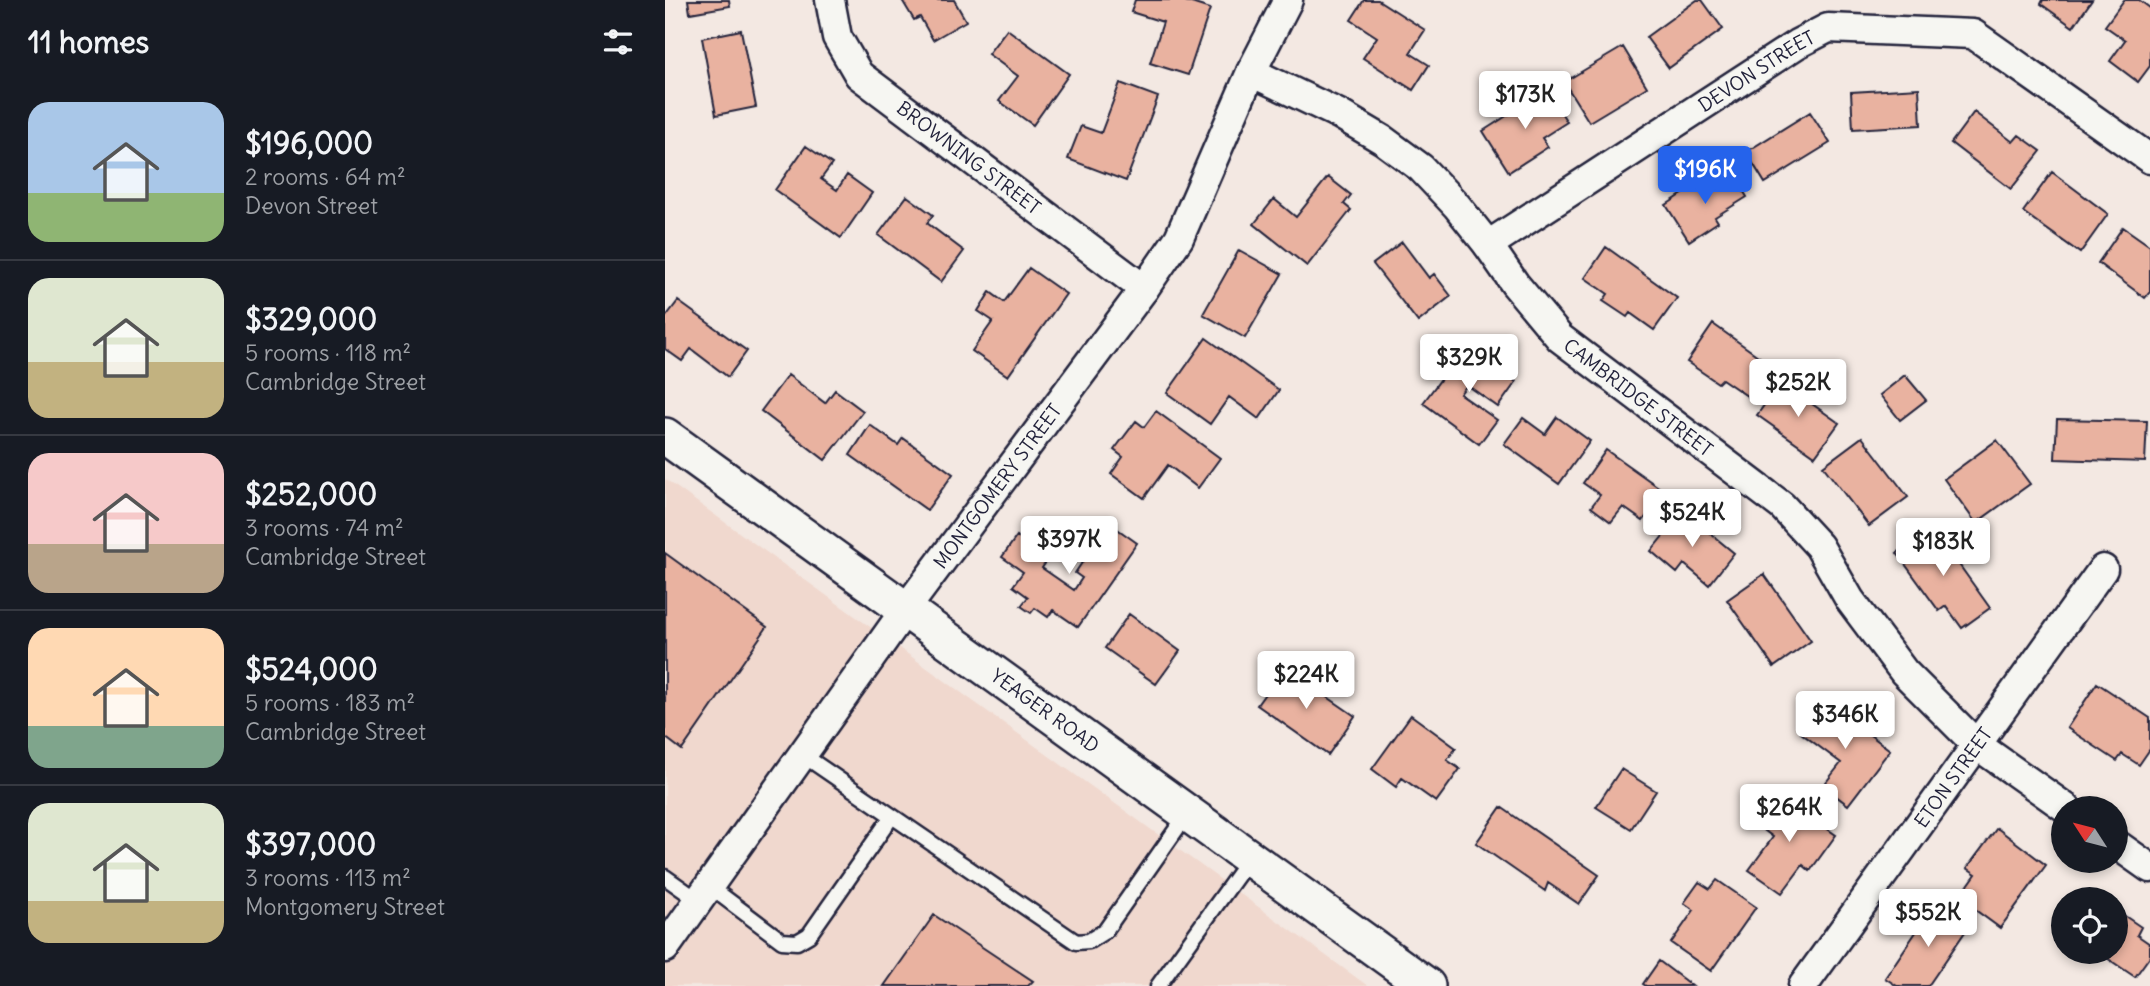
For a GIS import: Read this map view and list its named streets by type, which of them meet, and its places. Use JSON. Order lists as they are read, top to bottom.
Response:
{
  "streets": {
    "street": [
      "DEVON STREET",
      "BROWNING STREET",
      "CAMBRIDGE STREET",
      "MONTGOMERY STREET",
      "YEAGER ROAD",
      "ETON STREET"
    ]
  },
  "crossings": [
    ["DEVON STREET", "CAMBRIDGE STREET"],
    ["BROWNING STREET", "MONTGOMERY STREET"],
    ["CAMBRIDGE STREET", "MONTGOMERY STREET"],
    ["CAMBRIDGE STREET", "ETON STREET"],
    ["MONTGOMERY STREET", "YEAGER ROAD"]
  ],
  "north": "top left",
  "page": {
    "heading": "11 homes",
    "price": [
      "$173K",
      "$196K",
      "$329K",
      "$252K",
      "$524K",
      "$397K",
      "$183K",
      "$224K",
      "$346K",
      "$264K",
      "$552K"
    ],
    "list": [
      {
        "name": "$196,000",
        "note": "2 rooms · 64 m² · Devon Street"
      },
      {
        "name": "$329,000",
        "note": "5 rooms · 118 m² · Cambridge Street"
      },
      {
        "name": "$252,000",
        "note": "3 rooms · 74 m² · Cambridge Street"
      },
      {
        "name": "$524,000",
        "note": "5 rooms · 183 m² · Cambridge Street"
      },
      {
        "name": "$397,000",
        "note": "3 rooms · 113 m² · Montgomery Street"
      }
    ]
  }
}
